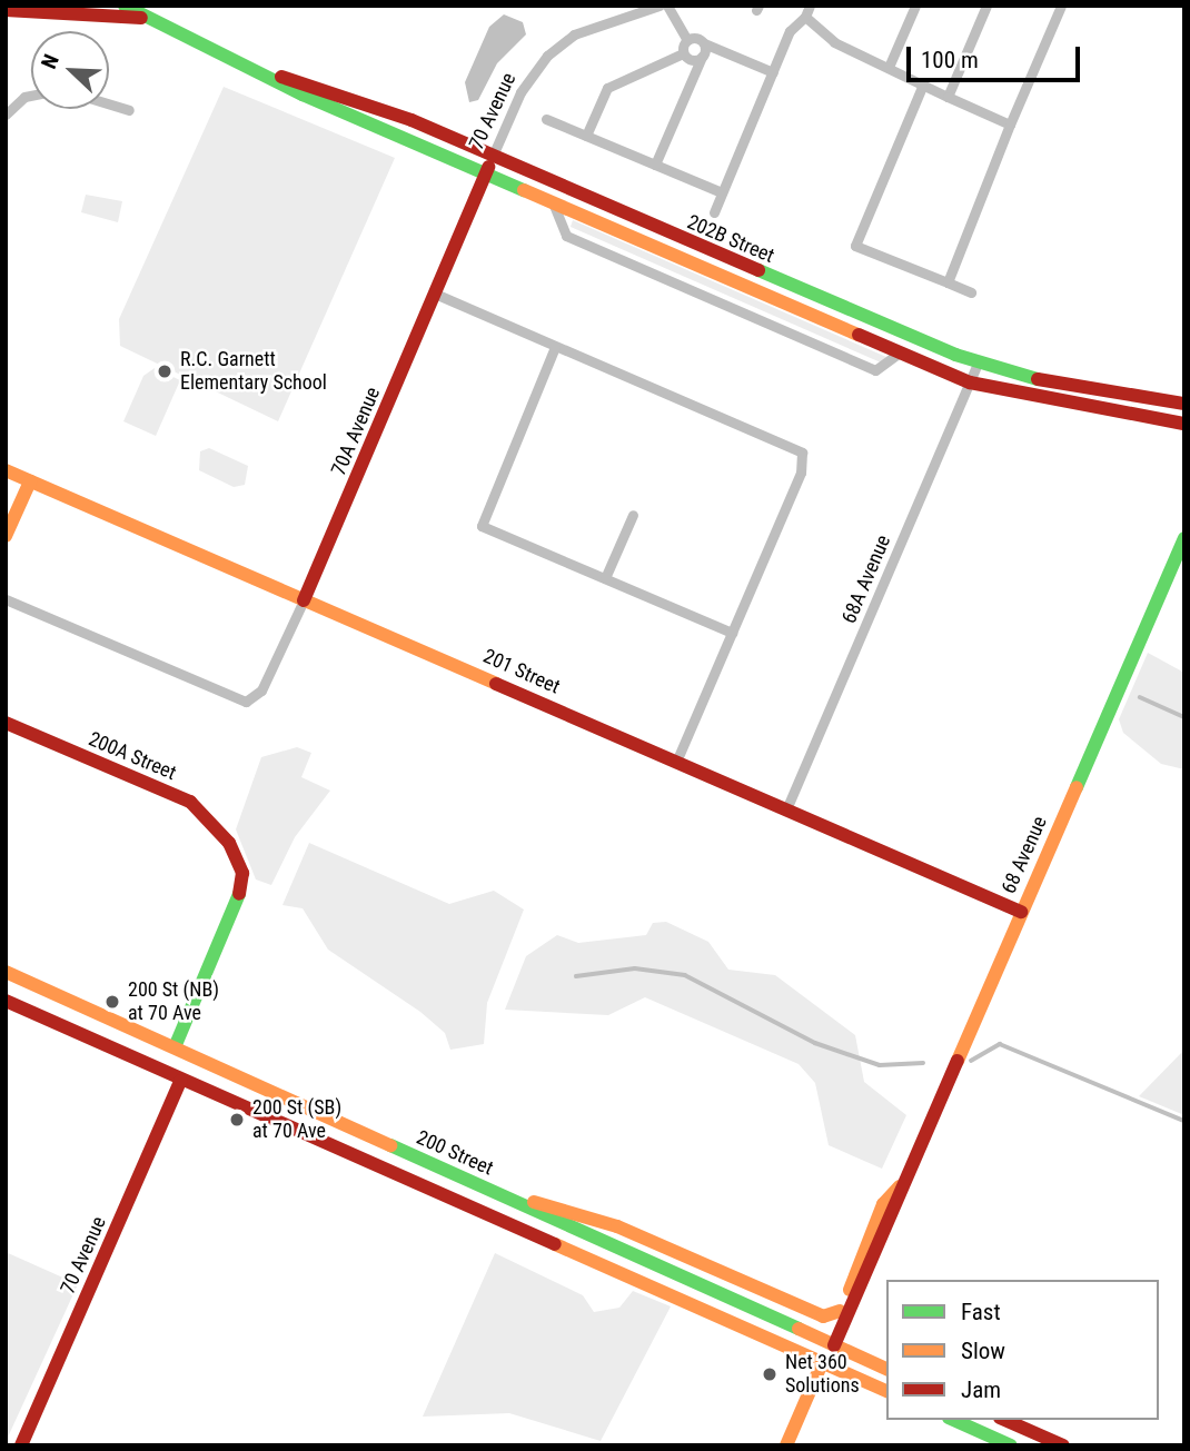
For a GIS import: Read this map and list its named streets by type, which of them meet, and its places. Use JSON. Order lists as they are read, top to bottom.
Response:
{
  "streets": {
    "main road": [
      "70 Avenue",
      "202B Street",
      "70A Avenue",
      "201 Street",
      "200A Street",
      "68 Avenue",
      "200 Street"
    ],
    "street": ["68A Avenue"]
  },
  "crossings": [
    ["70 Avenue", "202B Street"],
    ["70 Avenue", "70A Avenue"],
    ["202B Street", "70A Avenue"],
    ["202B Street", "68A Avenue"],
    ["70A Avenue", "201 Street"],
    ["68A Avenue", "201 Street"],
    ["201 Street", "68 Avenue"],
    ["200A Street", "200 Street"],
    ["68 Avenue", "200 Street"]
  ],
  "places": [
    "R.C. Garnett Elementary School",
    "200 St (NB) at 70 Ave",
    "200 St (SB) at 70 Ave",
    "Net 360 Solutions"
  ],
  "legend": ["Fast", "Slow", "Jam"],
  "scale_bar": "100 m",
  "north": "top left"
}
